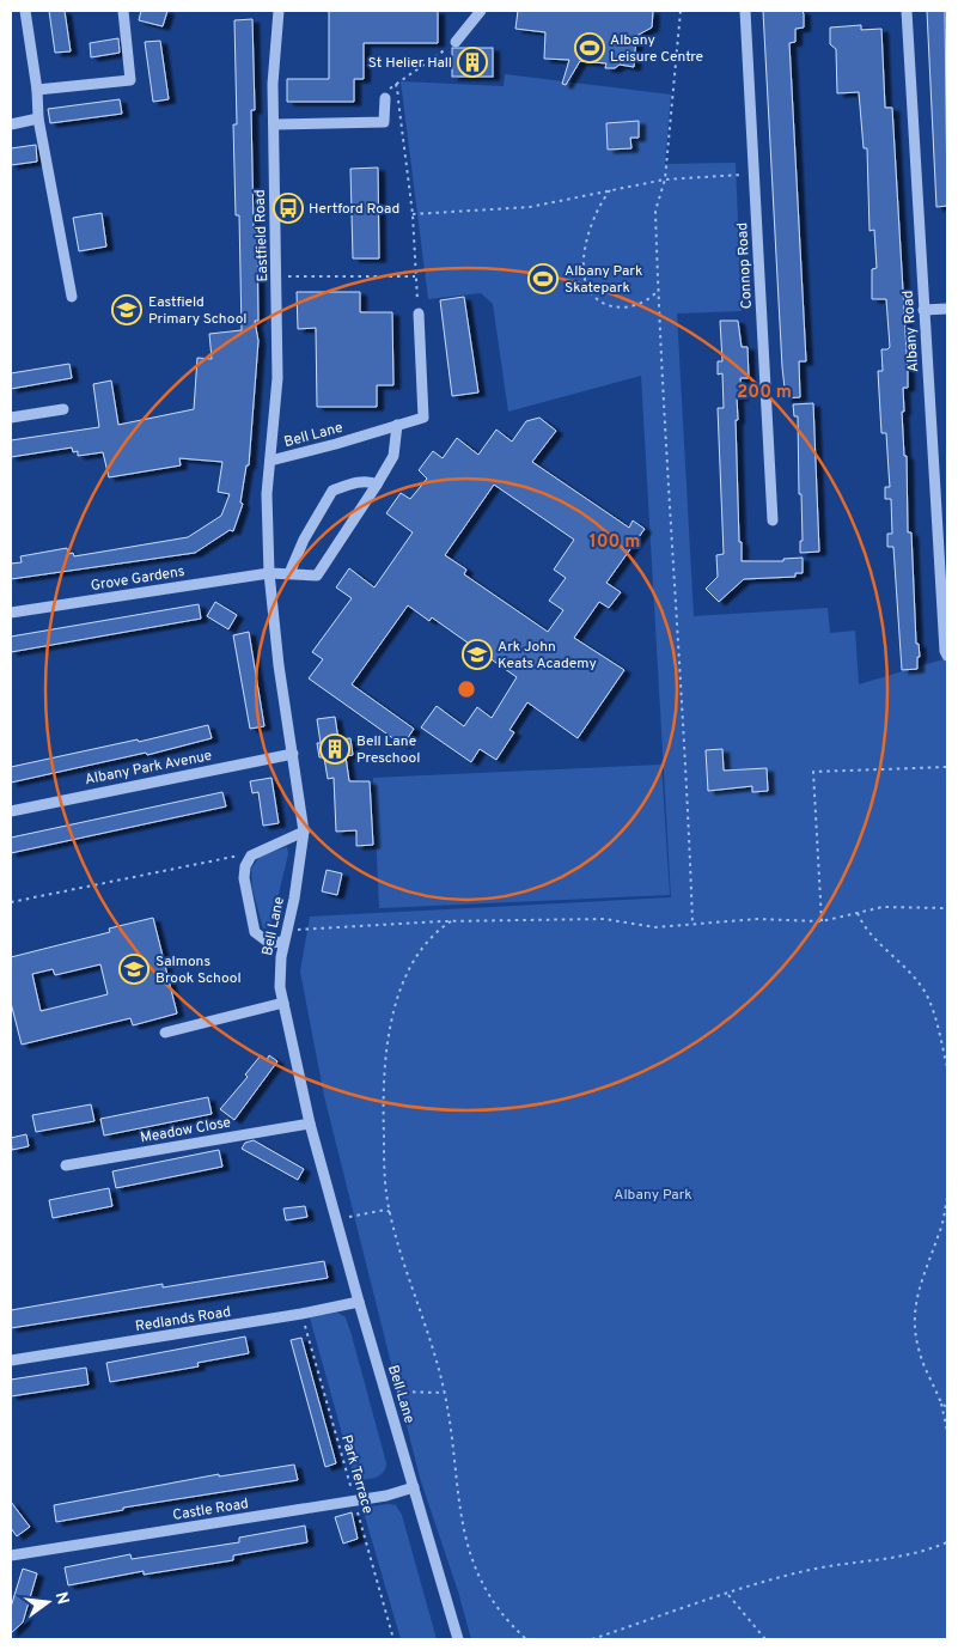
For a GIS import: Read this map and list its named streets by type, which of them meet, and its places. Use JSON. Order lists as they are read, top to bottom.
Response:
{
  "streets": {
    "street": [
      "Eastfield Road",
      "Connop Road",
      "Albany Road",
      "Bell Lane",
      "Grove Gardens",
      "Albany Park Avenue",
      "Meadow Close",
      "Redlands Road",
      "Castle Road"
    ],
    "path": ["Park Terrace"]
  },
  "crossings": [
    ["Eastfield Road", "Bell Lane"],
    ["Bell Lane", "Grove Gardens"],
    ["Bell Lane", "Albany Park Avenue"],
    ["Bell Lane", "Meadow Close"],
    ["Bell Lane", "Redlands Road"],
    ["Bell Lane", "Castle Road"],
    ["Redlands Road", "Park Terrace"],
    ["Park Terrace", "Castle Road"]
  ],
  "parks": ["Albany Park"],
  "places": {
    "sports": ["Albany Leisure Centre", "Albany Park Skatepark"],
    "building": ["St Helier Hall", "Bell Lane Preschool"],
    "bus stop": ["Hertford Road"],
    "school or university": ["Eastfield Primary School", "Ark John Keats Academy", "Salmons Brook School"]
  },
  "north": "right",
  "rings": ["200 m", "100 m"]
}
